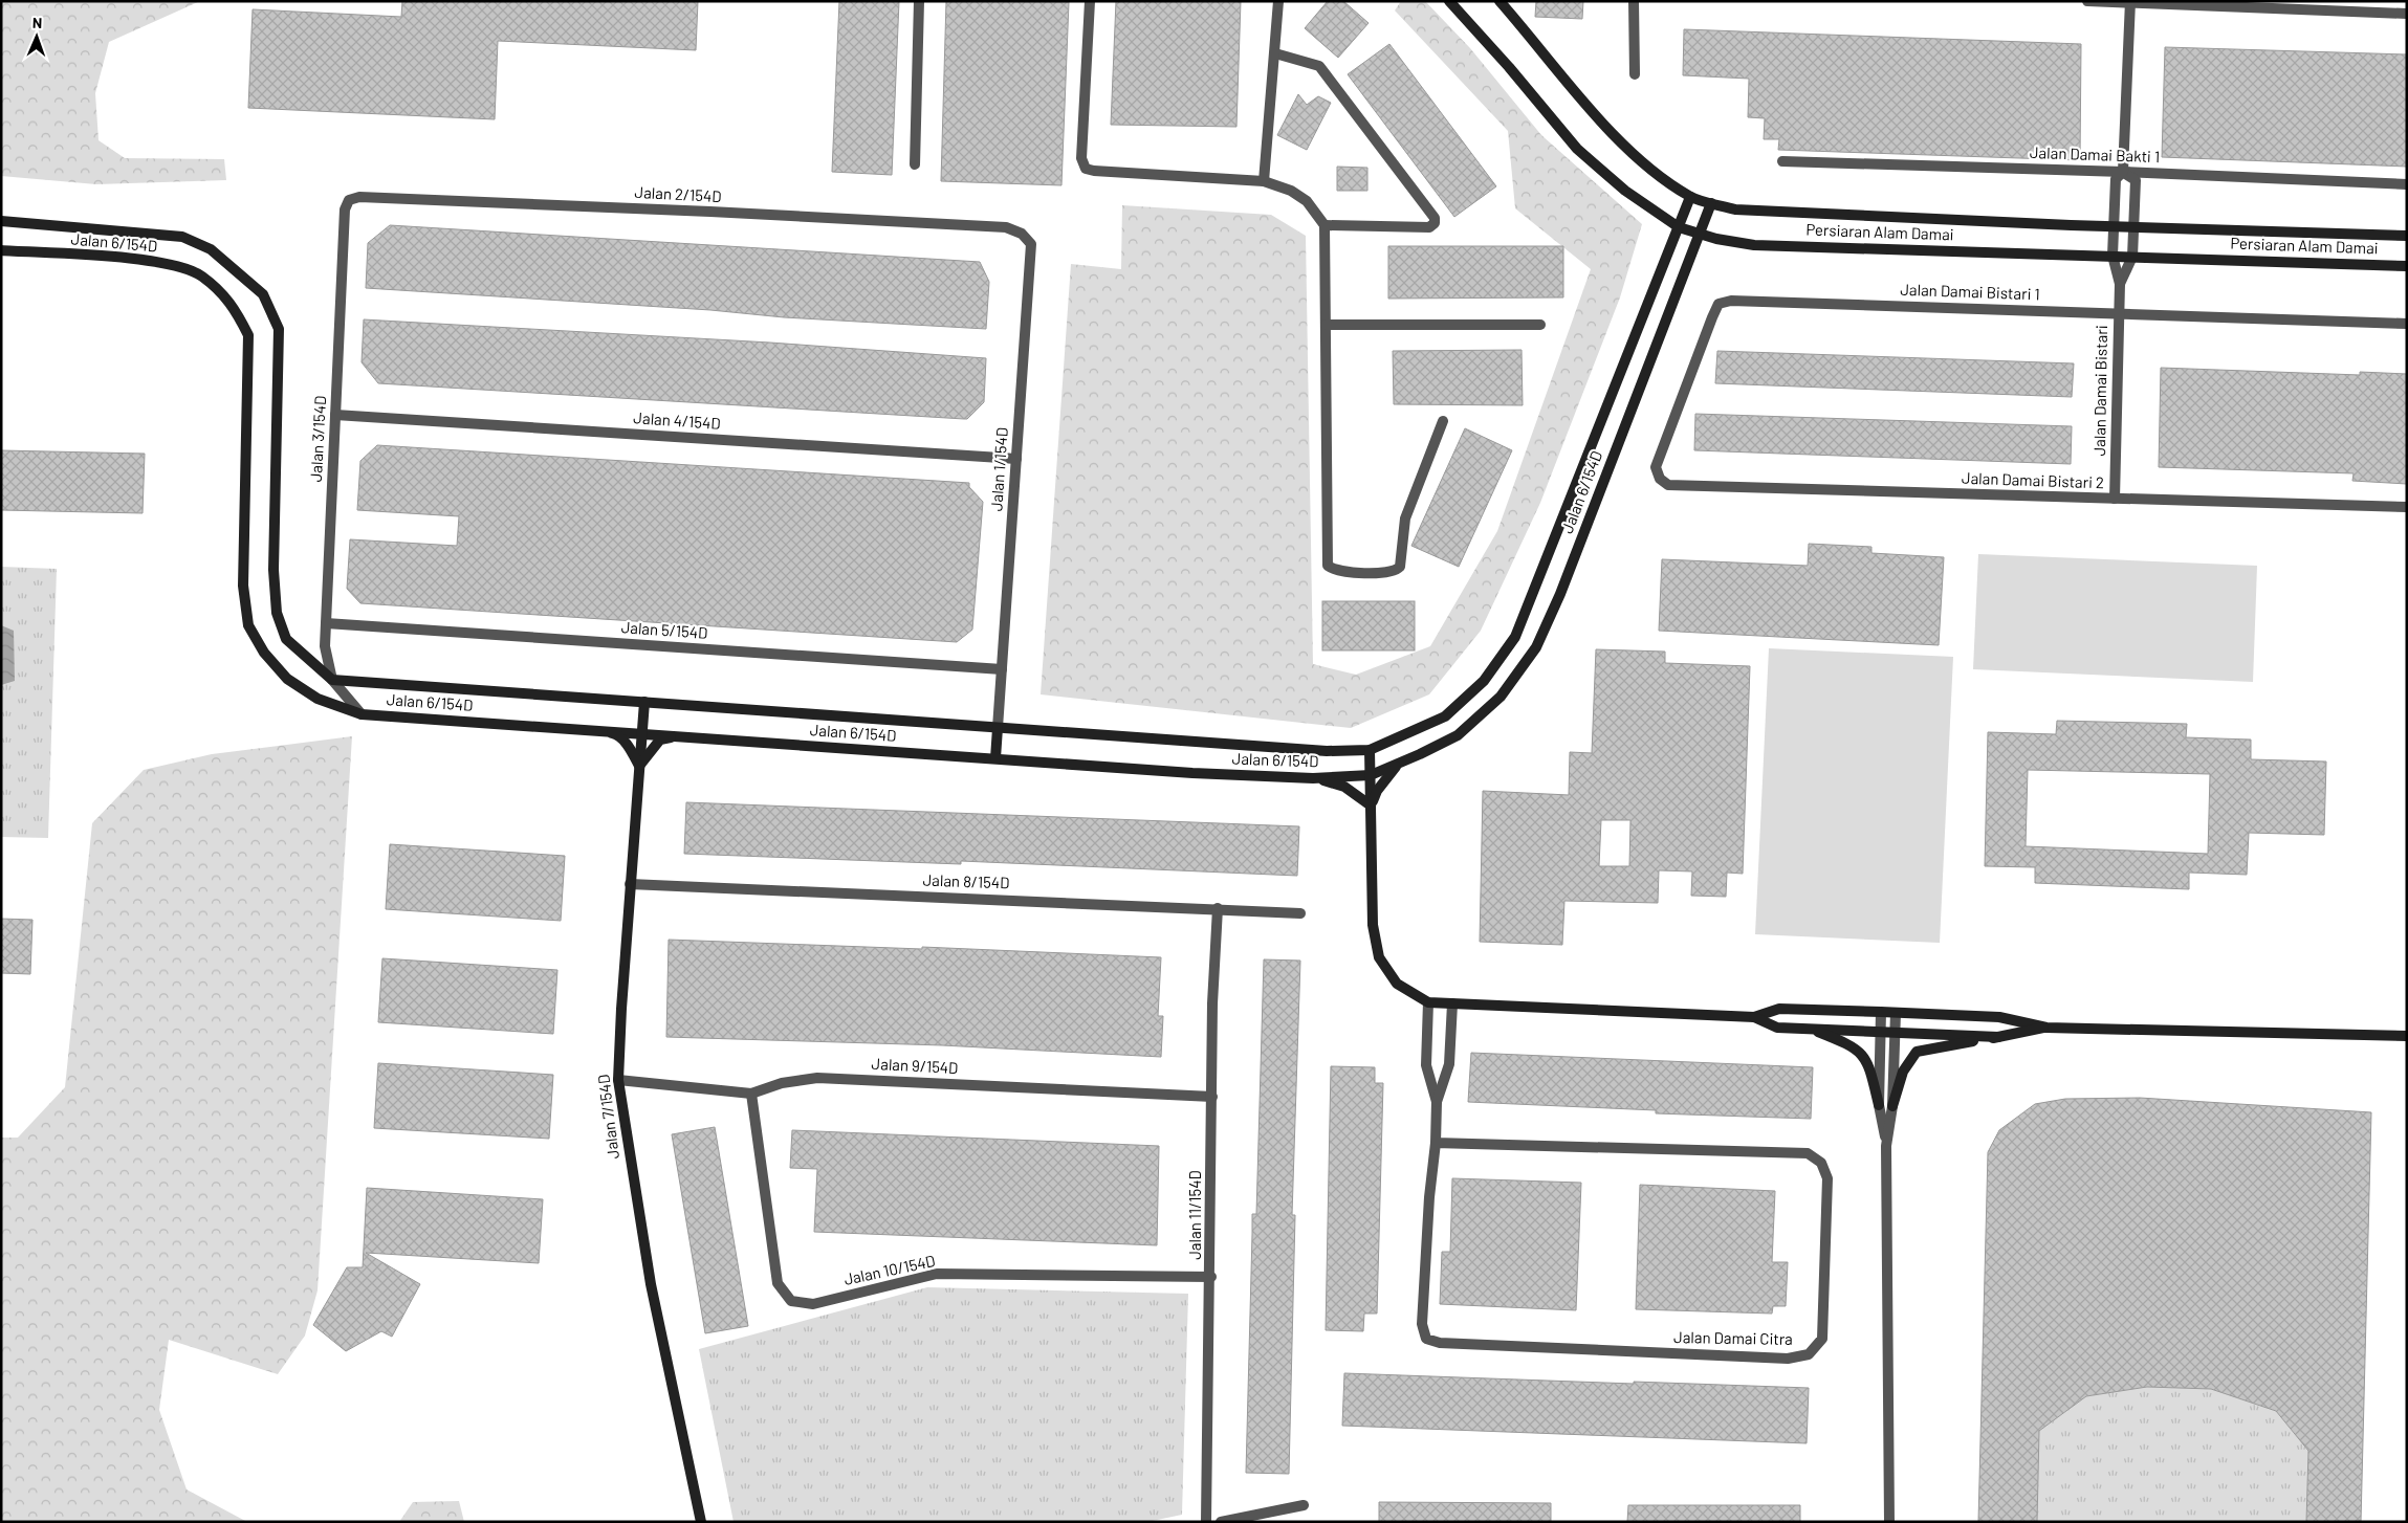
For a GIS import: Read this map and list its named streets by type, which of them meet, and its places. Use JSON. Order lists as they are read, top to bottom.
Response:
{
  "streets": {
    "street": [
      "Jalan Damai Bakti 1",
      "Jalan 2/154D",
      "Persiaran Alam Damai",
      "Jalan 6/154D",
      "Jalan Damai Bistari 1",
      "Jalan Damai Bistari",
      "Jalan 4/154D",
      "Jalan 3/154D",
      "Jalan 1/154D",
      "Jalan Damai Bistari 2",
      "Jalan 5/154D",
      "Jalan 8/154D",
      "Jalan 9/154D",
      "Jalan 7/154D",
      "Jalan 11/154D",
      "Jalan 10/154D",
      "Jalan Damai Citra"
    ]
  },
  "crossings": [
    ["Jalan Damai Bakti 1", "Jalan Damai Bistari"],
    ["Jalan 2/154D", "Jalan 3/154D"],
    ["Jalan 2/154D", "Jalan 1/154D"],
    ["Persiaran Alam Damai", "Jalan 6/154D"],
    ["Persiaran Alam Damai", "Jalan Damai Bistari"],
    ["Jalan 6/154D", "Jalan 3/154D"],
    ["Jalan 6/154D", "Jalan 1/154D"],
    ["Jalan 6/154D", "Jalan 7/154D"],
    ["Jalan Damai Bistari 1", "Jalan Damai Bistari"],
    ["Jalan Damai Bistari 1", "Jalan Damai Bistari 2"],
    ["Jalan Damai Bistari", "Jalan Damai Bistari 2"],
    ["Jalan 4/154D", "Jalan 3/154D"],
    ["Jalan 4/154D", "Jalan 1/154D"],
    ["Jalan 3/154D", "Jalan 5/154D"],
    ["Jalan 1/154D", "Jalan 5/154D"],
    ["Jalan 8/154D", "Jalan 7/154D"],
    ["Jalan 8/154D", "Jalan 11/154D"],
    ["Jalan 9/154D", "Jalan 7/154D"],
    ["Jalan 9/154D", "Jalan 11/154D"],
    ["Jalan 9/154D", "Jalan 10/154D"],
    ["Jalan 11/154D", "Jalan 10/154D"]
  ],
  "north": "top"
}
